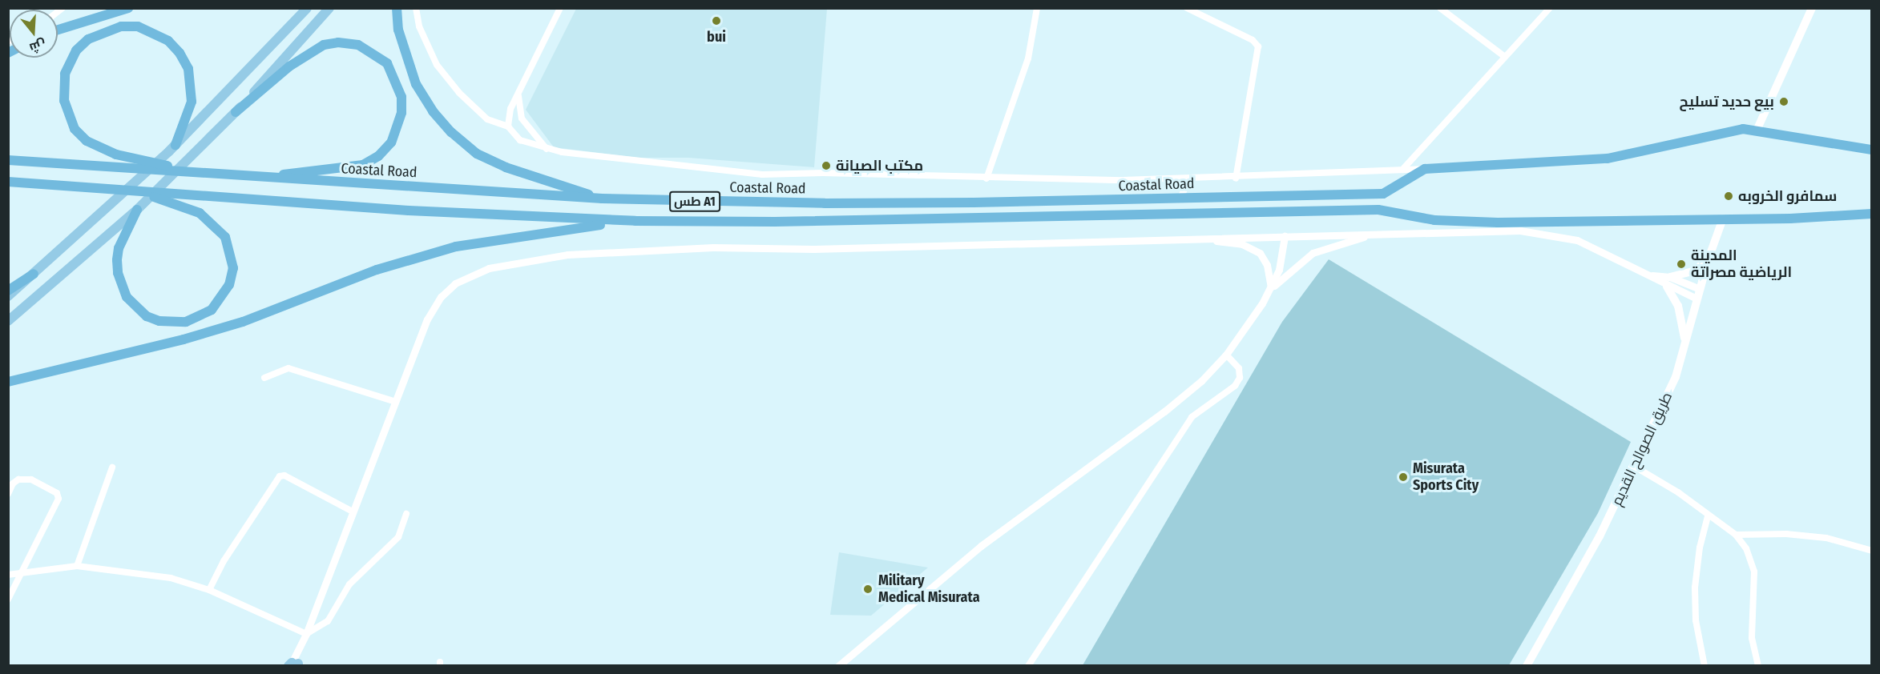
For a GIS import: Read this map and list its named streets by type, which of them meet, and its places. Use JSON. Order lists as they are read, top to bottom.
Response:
{
  "streets": {
    "highway": ["Coastal Road", "طس A1"],
    "main road": ["طريق الصوالح القديم"]
  },
  "crossings": [
    ["Coastal Road", "طريق الصوالح القديم"]
  ],
  "places": [
    "bui",
    "بيع حديد تسليح",
    "مكتب الصيانة",
    "سمافرو الخروبه",
    "المدينة الرياضية مصراتة",
    "Misurata Sports City",
    "Military Medical Misurata"
  ],
  "north": "bottom"
}
